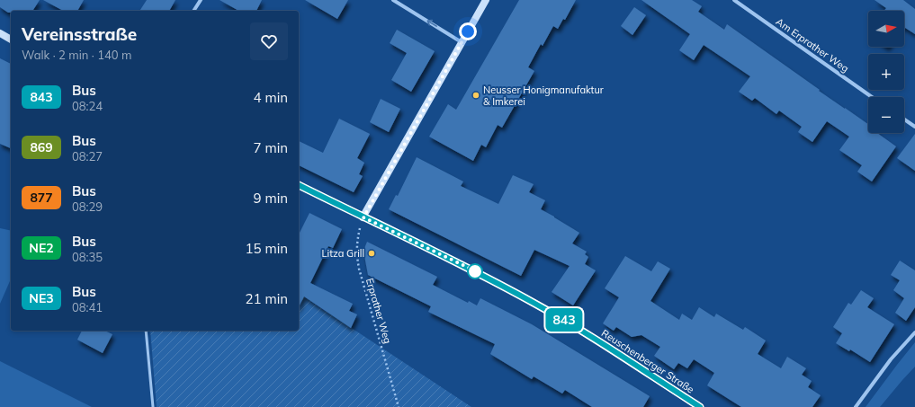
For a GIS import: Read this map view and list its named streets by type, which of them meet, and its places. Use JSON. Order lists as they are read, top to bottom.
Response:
{
  "streets": {
    "main road": ["Reuschenberger Straße"],
    "street": ["Am Erprather Weg"],
    "path": ["Erprather Weg"]
  },
  "crossings": [
    ["Erprather Weg", "Reuschenberger Straße"]
  ],
  "places": ["Neusser Honigmanufaktur & Imkerei", "Litza Grill"],
  "lines": ["bus line 843"],
  "north": "right",
  "page": {
    "on_map": "843",
    "map_buttons": ["+", "−"],
    "heading": ["Vereinsstraße", "Walk · 2 min · 140 m"],
    "list": [
      {
        "mark": "843",
        "name": "Bus",
        "note": "08:24",
        "value": "4 min"
      },
      {
        "mark": "869",
        "name": "Bus",
        "note": "08:27",
        "value": "7 min"
      },
      {
        "mark": "877",
        "name": "Bus",
        "note": "08:29",
        "value": "9 min"
      },
      {
        "mark": "NE2",
        "name": "Bus",
        "note": "08:35",
        "value": "15 min"
      },
      {
        "mark": "NE3",
        "name": "Bus",
        "note": "08:41",
        "value": "21 min"
      }
    ]
  }
}
